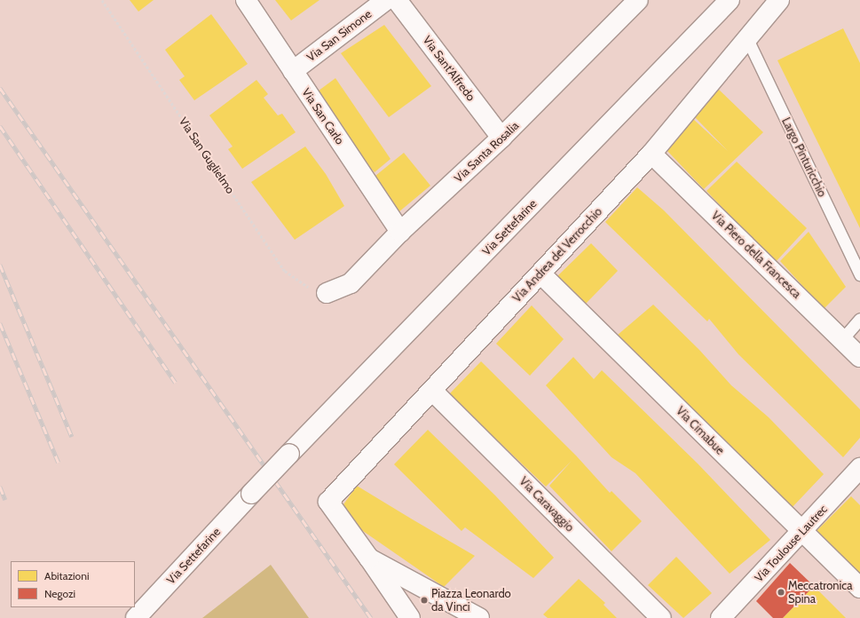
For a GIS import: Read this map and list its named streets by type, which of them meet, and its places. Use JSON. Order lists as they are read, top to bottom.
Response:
{
  "streets": {
    "street": [
      "Via San Simone",
      "Via Sant'Alfredo",
      "Via San Carlo",
      "Via Santa Rosalia",
      "Via Settefarine",
      "Via Andrea del Verrocchio",
      "Via Piero della Francesca",
      "Via Cimabue",
      "Via Caravaggio",
      "Via Toulouse Lautrec"
    ],
    "lane": ["Largo Pinturicchio"],
    "path": ["Via San Guglielmo"]
  },
  "crossings": [
    ["Via San Simone", "Via San Carlo"],
    ["Via Sant'Alfredo", "Via Santa Rosalia"],
    ["Via San Carlo", "Via Santa Rosalia"],
    ["Via Santa Rosalia", "Via San Guglielmo"],
    ["Largo Pinturicchio", "Via Andrea del Verrocchio"],
    ["Via Andrea del Verrocchio", "Via Piero della Francesca"],
    ["Via Andrea del Verrocchio", "Via Cimabue"],
    ["Via Andrea del Verrocchio", "Via Caravaggio"],
    ["Via Cimabue", "Via Toulouse Lautrec"]
  ],
  "places": ["Meccatronica Spina", "Piazza Leonardo da Vinci"],
  "legend": ["Abitazioni", "Negozi"]
}
